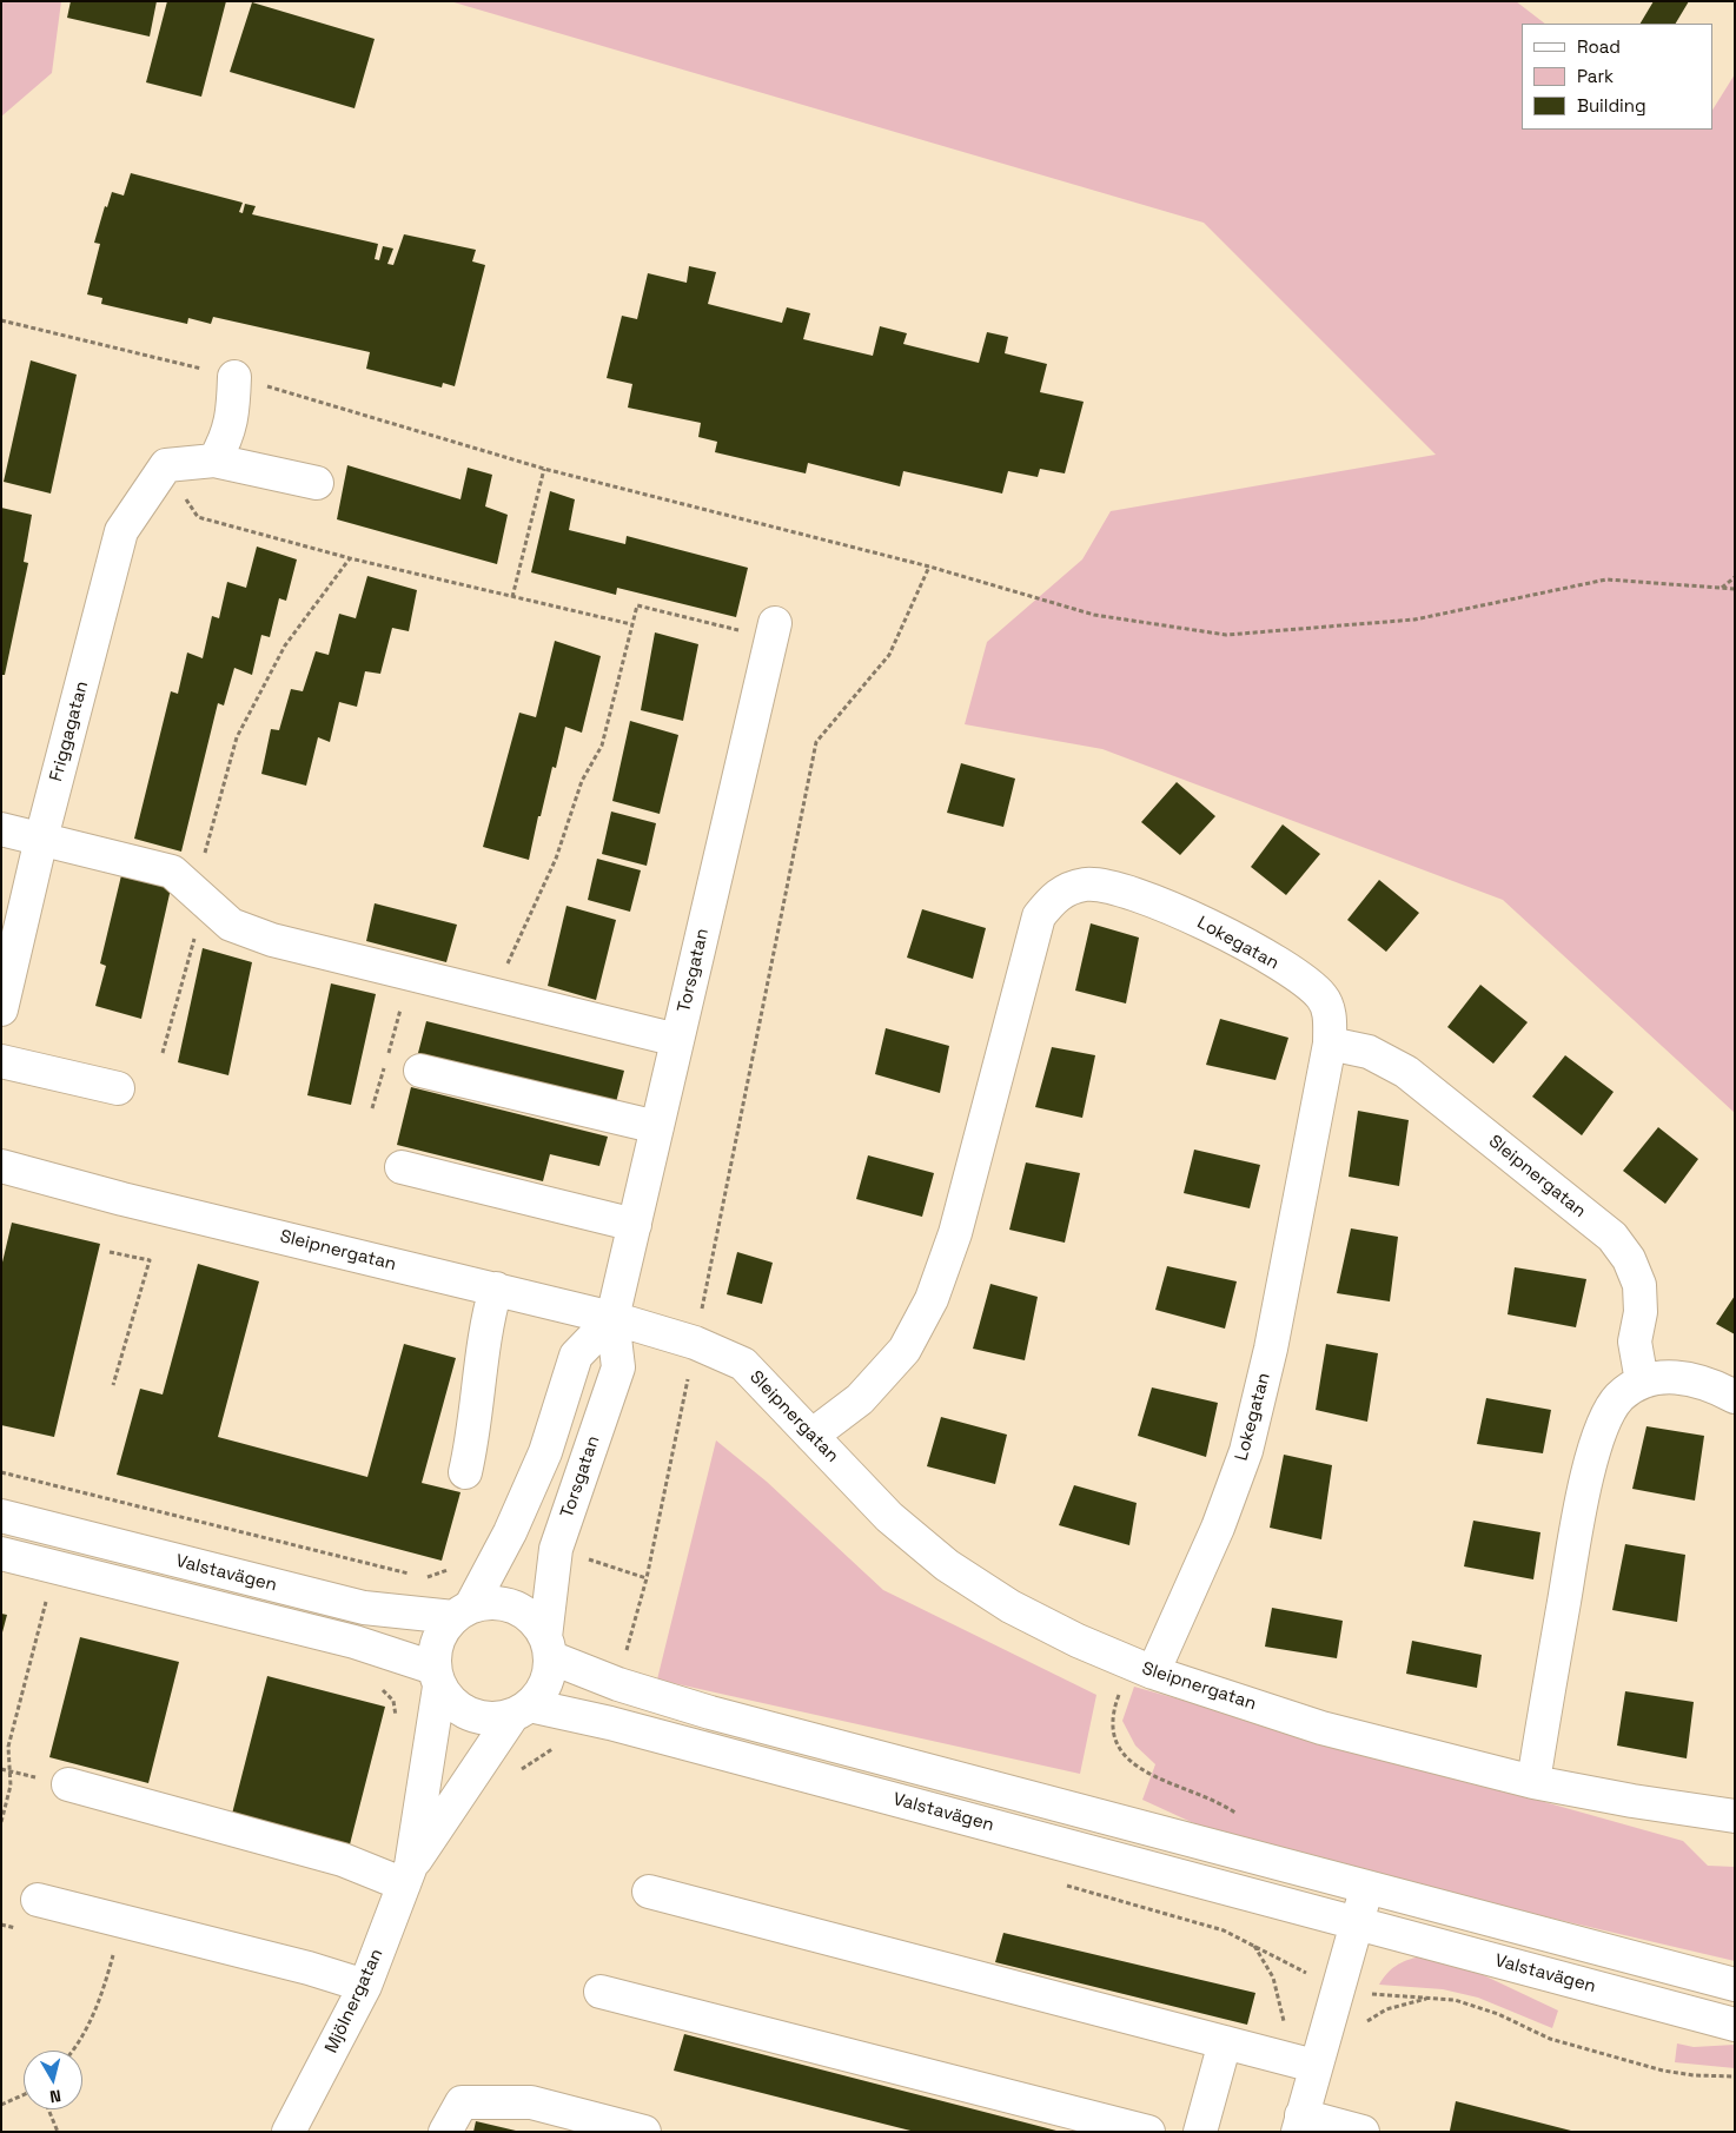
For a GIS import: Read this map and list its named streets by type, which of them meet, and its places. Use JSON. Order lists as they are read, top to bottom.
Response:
{
  "streets": {
    "street": [
      "Friggagatan",
      "Lokegatan",
      "Torsgatan",
      "Sleipnergatan",
      "Valstavägen",
      "Mjölnergatan"
    ]
  },
  "crossings": [
    ["Lokegatan", "Sleipnergatan"],
    ["Torsgatan", "Sleipnergatan"],
    ["Torsgatan", "Valstavägen"],
    ["Torsgatan", "Mjölnergatan"],
    ["Valstavägen", "Mjölnergatan"]
  ],
  "legend": ["Road", "Park", "Building"],
  "north": "bottom"
}
